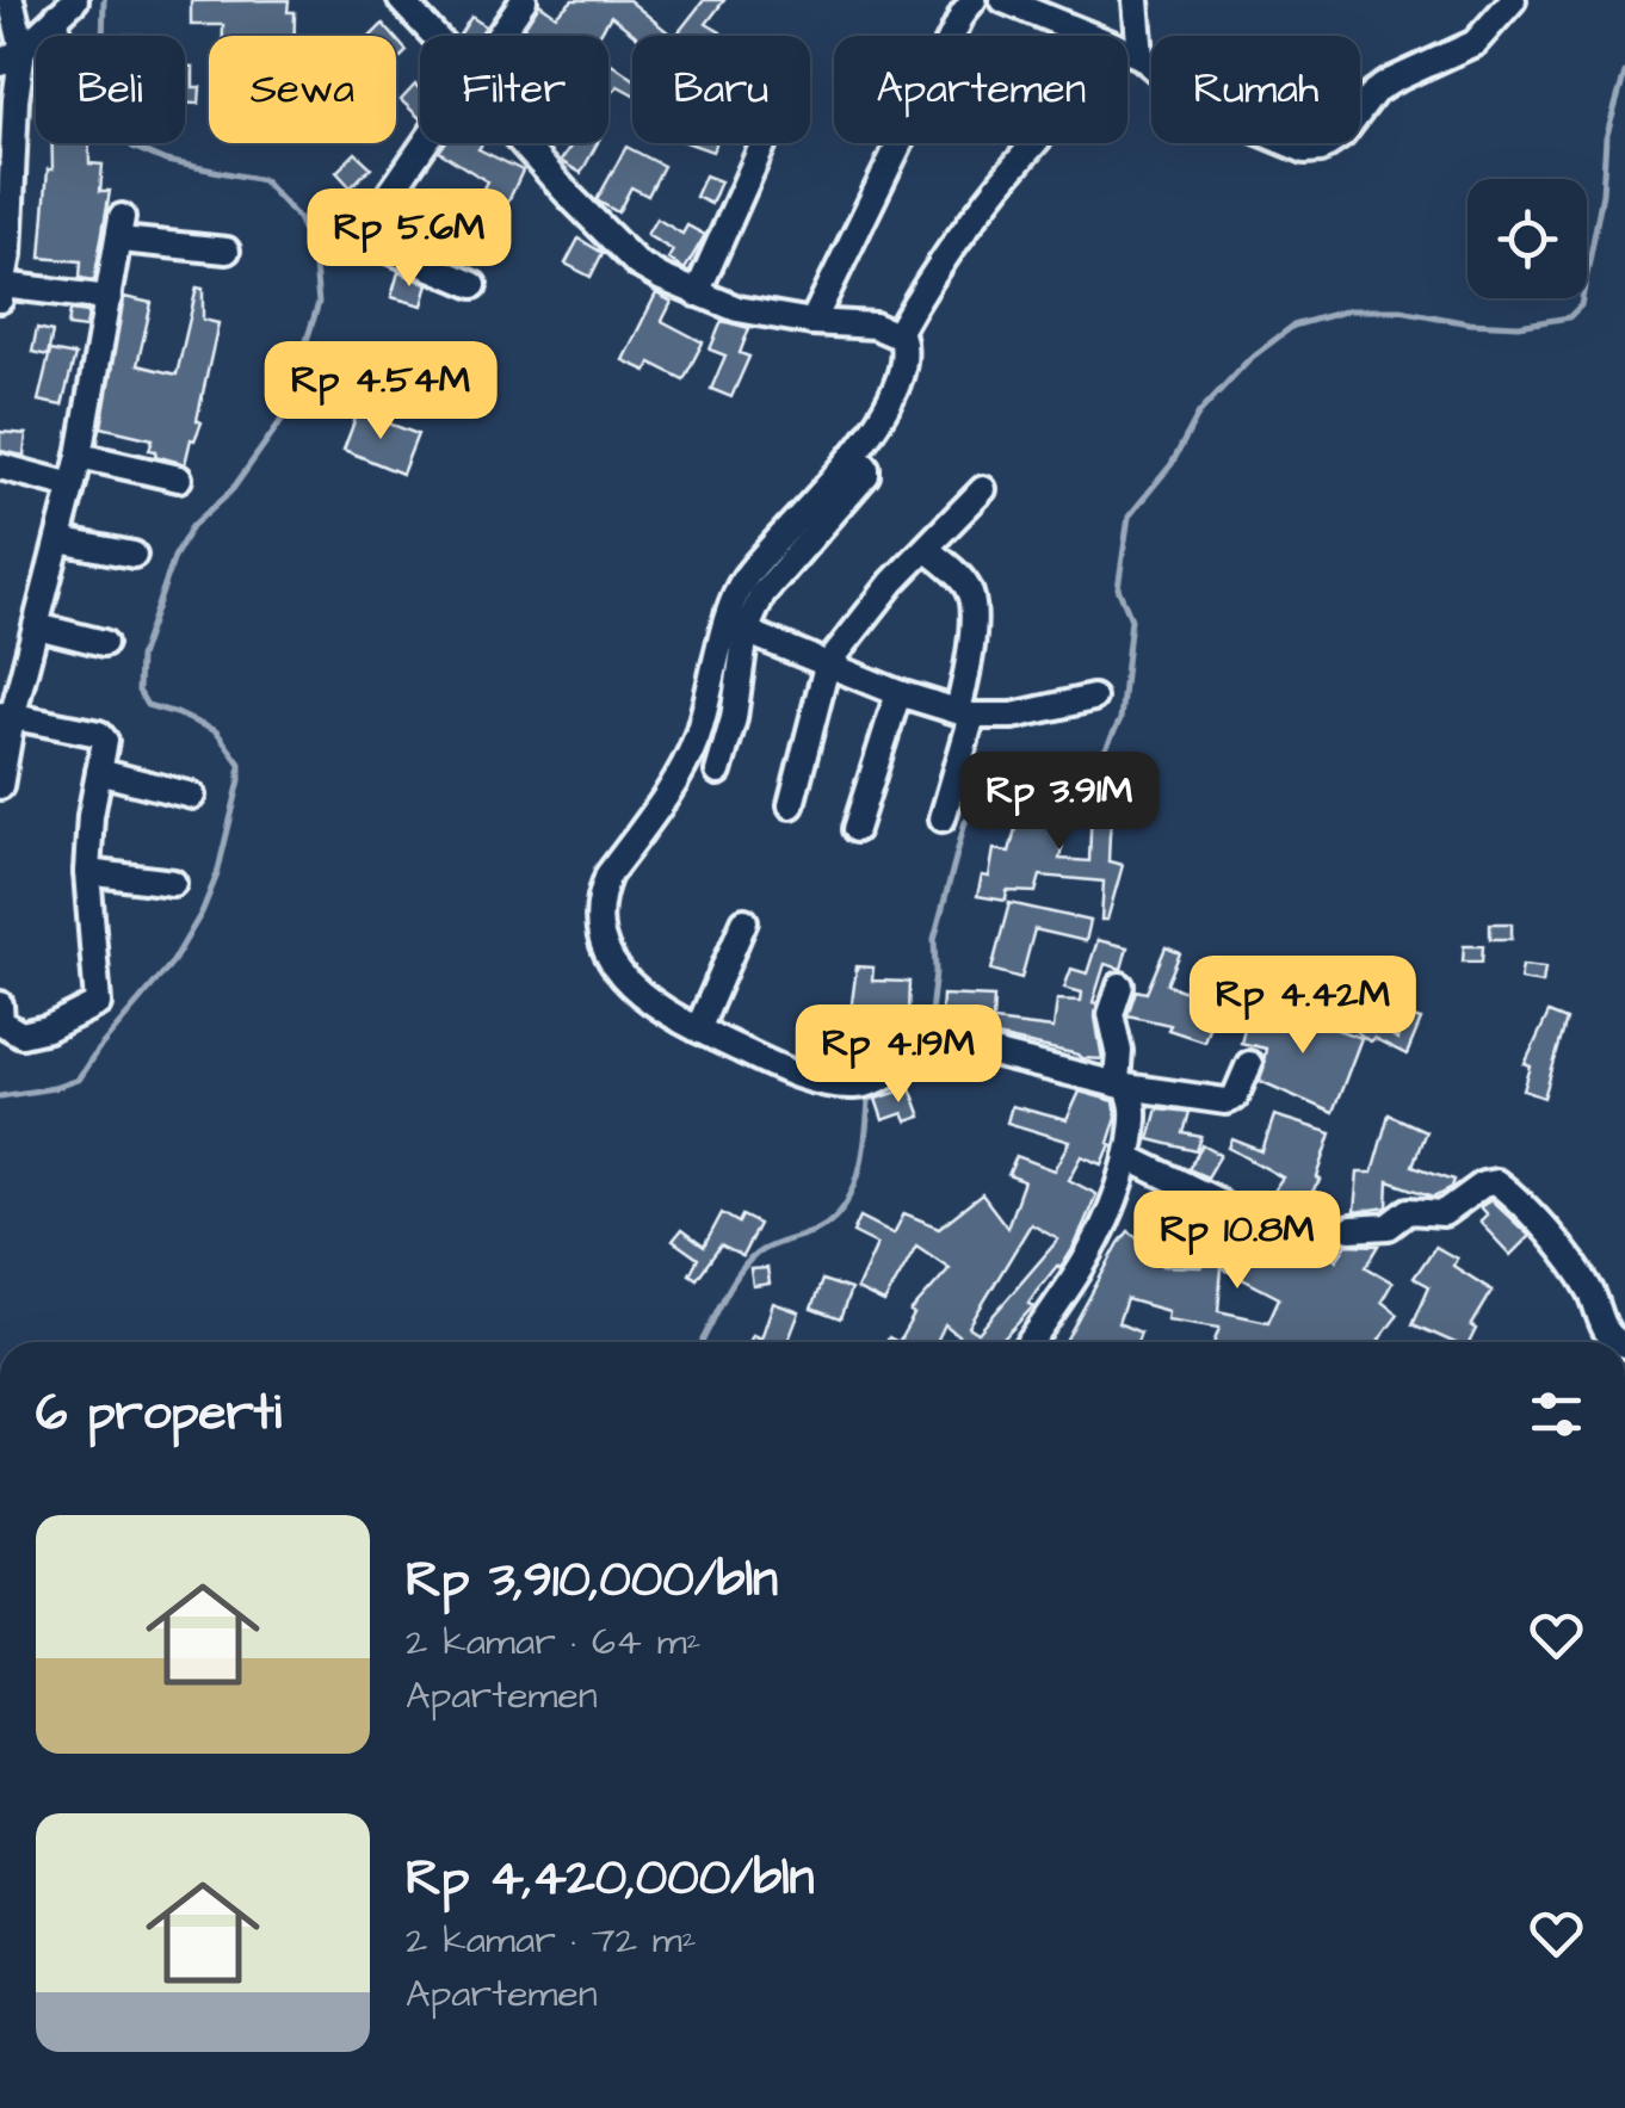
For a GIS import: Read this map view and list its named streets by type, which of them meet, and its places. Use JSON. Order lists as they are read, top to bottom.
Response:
{
  "page": {
    "chip": [
      "Beli",
      "Sewa",
      "Filter",
      "Baru",
      "Apartemen",
      "Rumah"
    ],
    "price": [
      "Rp 5.6M",
      "Rp 4.54M",
      "Rp 3.91M",
      "Rp 4.42M",
      "Rp 4.19M",
      "Rp 10.8M"
    ],
    "heading": "6 properti",
    "list": [
      {
        "name": "Rp 3,910,000/bln",
        "note": "2 kamar · 64 m² · Apartemen"
      },
      {
        "name": "Rp 4,420,000/bln",
        "note": "2 kamar · 72 m² · Apartemen"
      }
    ]
  }
}
